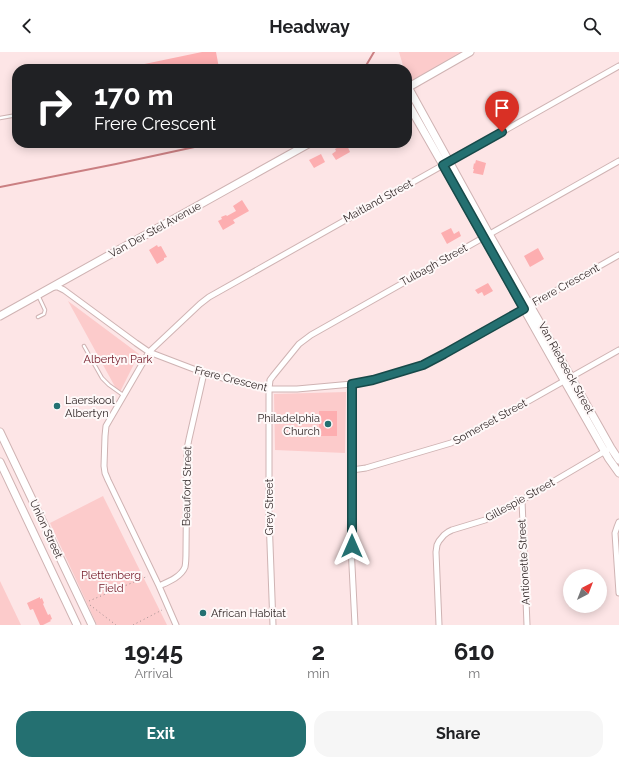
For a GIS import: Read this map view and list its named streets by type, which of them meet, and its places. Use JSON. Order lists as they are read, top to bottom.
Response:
{
  "streets": {
    "street": [
      "Maitland Street",
      "Van Der Stel Avenue",
      "Tulbagh Street",
      "Frere Crescent",
      "Van Riebeeck Street",
      "Somerset Street",
      "Beauford Street",
      "Gillespie Street",
      "Grey Street",
      "Union Street",
      "Antionette Street"
    ]
  },
  "crossings": [
    ["Maitland Street", "Frere Crescent"],
    ["Maitland Street", "Van Riebeeck Street"],
    ["Maitland Street", "Beauford Street"],
    ["Van Der Stel Avenue", "Frere Crescent"],
    ["Tulbagh Street", "Frere Crescent"],
    ["Tulbagh Street", "Van Riebeeck Street"],
    ["Tulbagh Street", "Grey Street"],
    ["Frere Crescent", "Van Riebeeck Street"],
    ["Frere Crescent", "Beauford Street"],
    ["Frere Crescent", "Grey Street"],
    ["Van Riebeeck Street", "Somerset Street"],
    ["Van Riebeeck Street", "Gillespie Street"],
    ["Gillespie Street", "Antionette Street"]
  ],
  "parks": ["Albertyn Park", "Plettenberg Field"],
  "places": ["Laerskool Albertyn", "Philadelphia Church", "African Habitat"],
  "north": "top right",
  "page": {
    "header": "Headway",
    "turn": ["170 m", "Frere Crescent"],
    "eta": [
      "19:45",
      "Arrival",
      "2",
      "min",
      "610",
      "m"
    ],
    "buttons": ["Exit", "Share"]
  }
}
